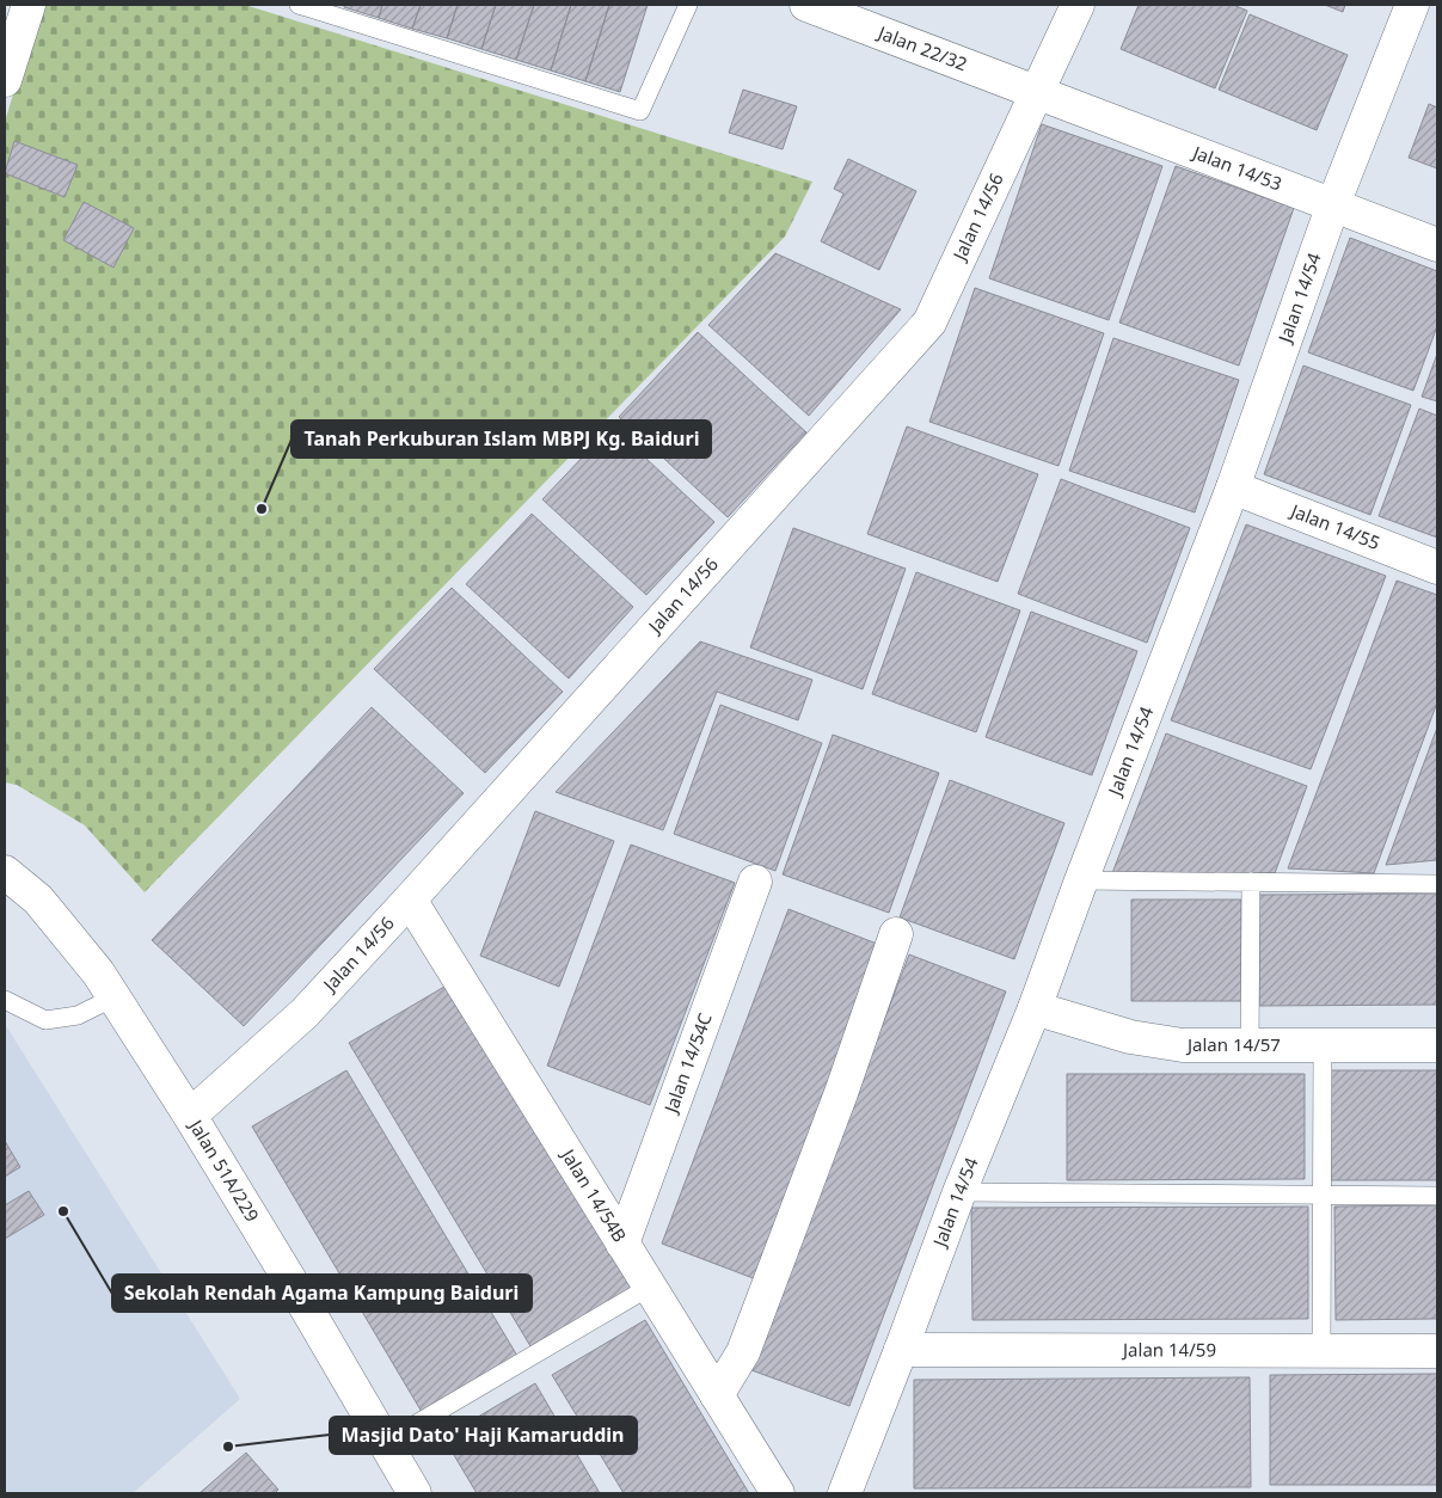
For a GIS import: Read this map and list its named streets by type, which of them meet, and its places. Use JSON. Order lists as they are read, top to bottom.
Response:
{
  "streets": {
    "street": [
      "Jalan 22/32",
      "Jalan 14/53",
      "Jalan 14/56",
      "Jalan 14/54",
      "Jalan 14/55",
      "Jalan 14/57",
      "Jalan 14/54C",
      "Jalan 51A/229",
      "Jalan 14/54B",
      "Jalan 14/59"
    ]
  },
  "crossings": [
    ["Jalan 22/32", "Jalan 14/53"],
    ["Jalan 22/32", "Jalan 14/56"],
    ["Jalan 14/53", "Jalan 14/56"],
    ["Jalan 14/53", "Jalan 14/54"],
    ["Jalan 14/56", "Jalan 51A/229"],
    ["Jalan 14/56", "Jalan 14/54B"],
    ["Jalan 14/54", "Jalan 14/55"],
    ["Jalan 14/54", "Jalan 14/57"],
    ["Jalan 14/54", "Jalan 14/59"],
    ["Jalan 14/54C", "Jalan 14/54B"]
  ],
  "places": ["Tanah Perkuburan Islam MBPJ Kg. Baiduri", "Sekolah Rendah Agama Kampung Baiduri", "Masjid Dato' Haji Kamaruddin"]
}
